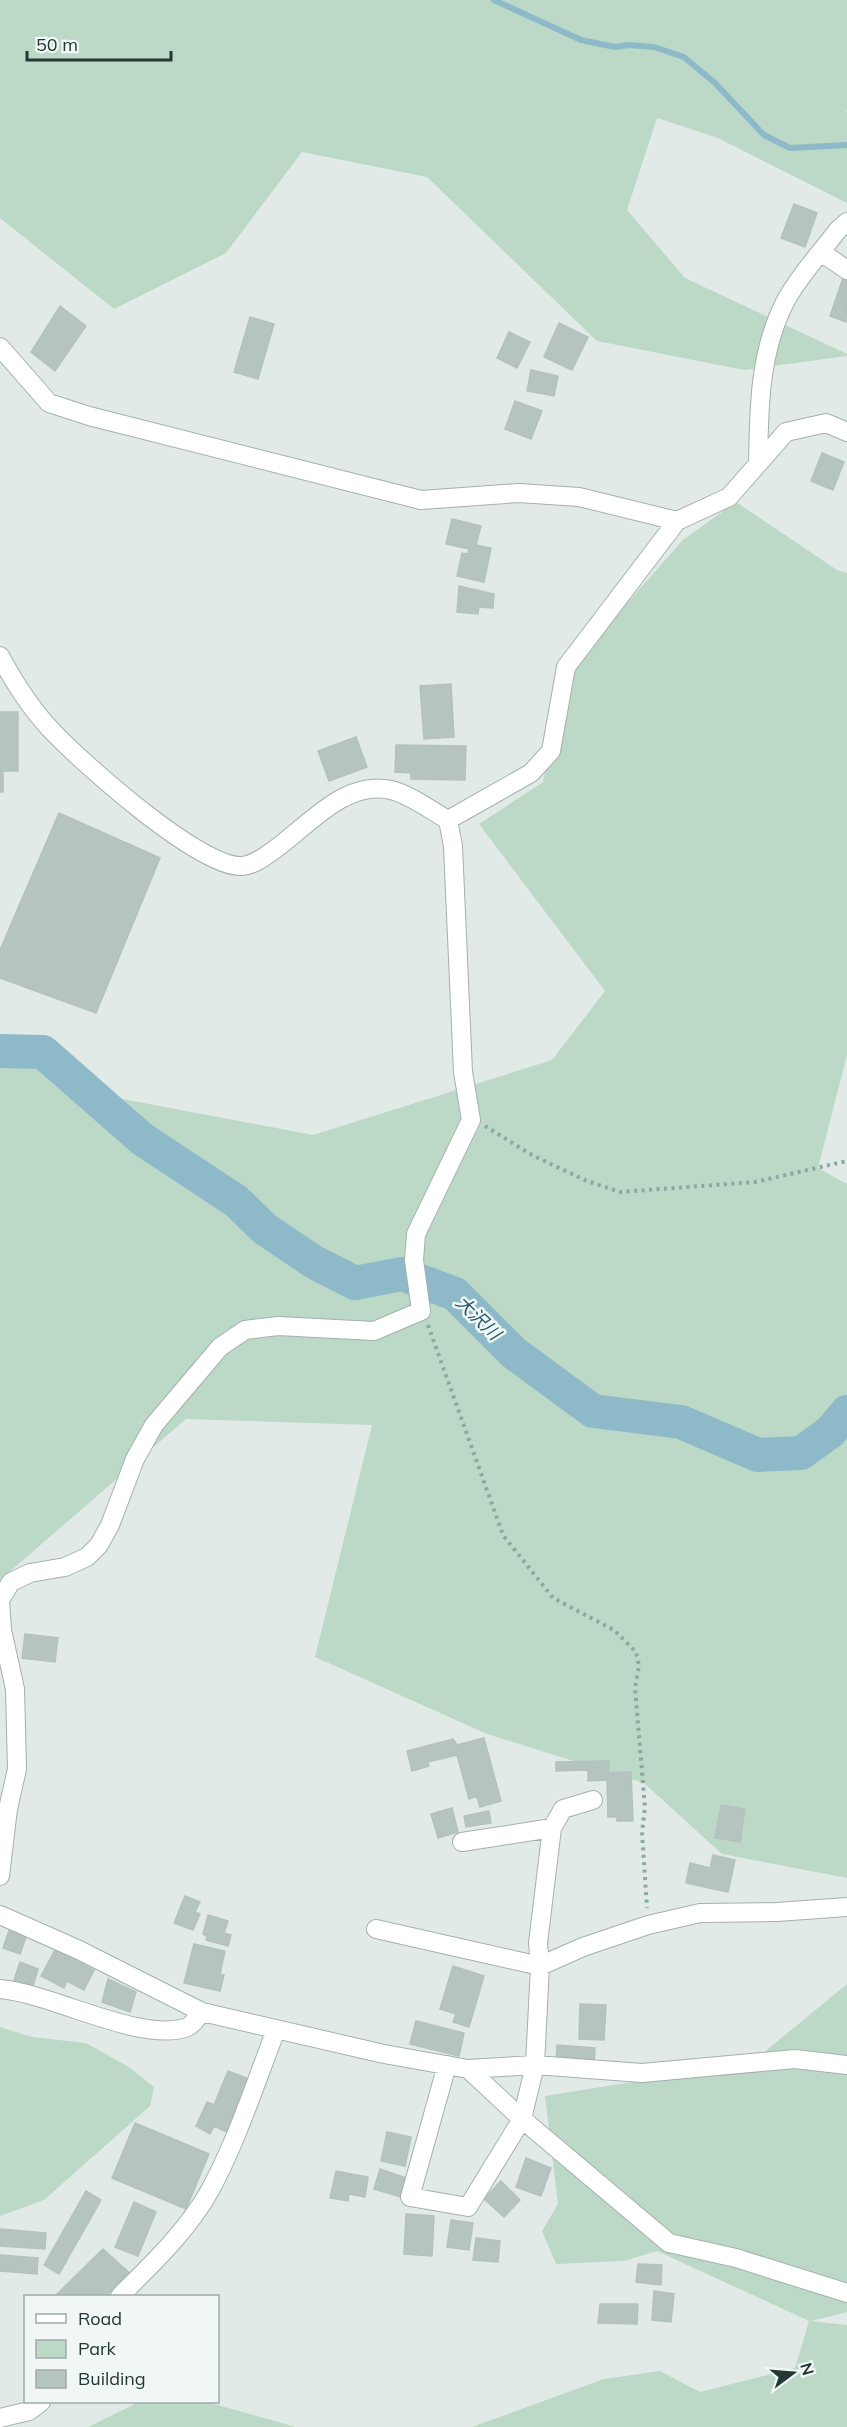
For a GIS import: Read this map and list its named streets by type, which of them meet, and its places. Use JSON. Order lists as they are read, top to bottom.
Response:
{
  "water": ["大沢川"],
  "legend": ["Road", "Park", "Building"],
  "scale_bar": "50 m",
  "north": "right"
}
